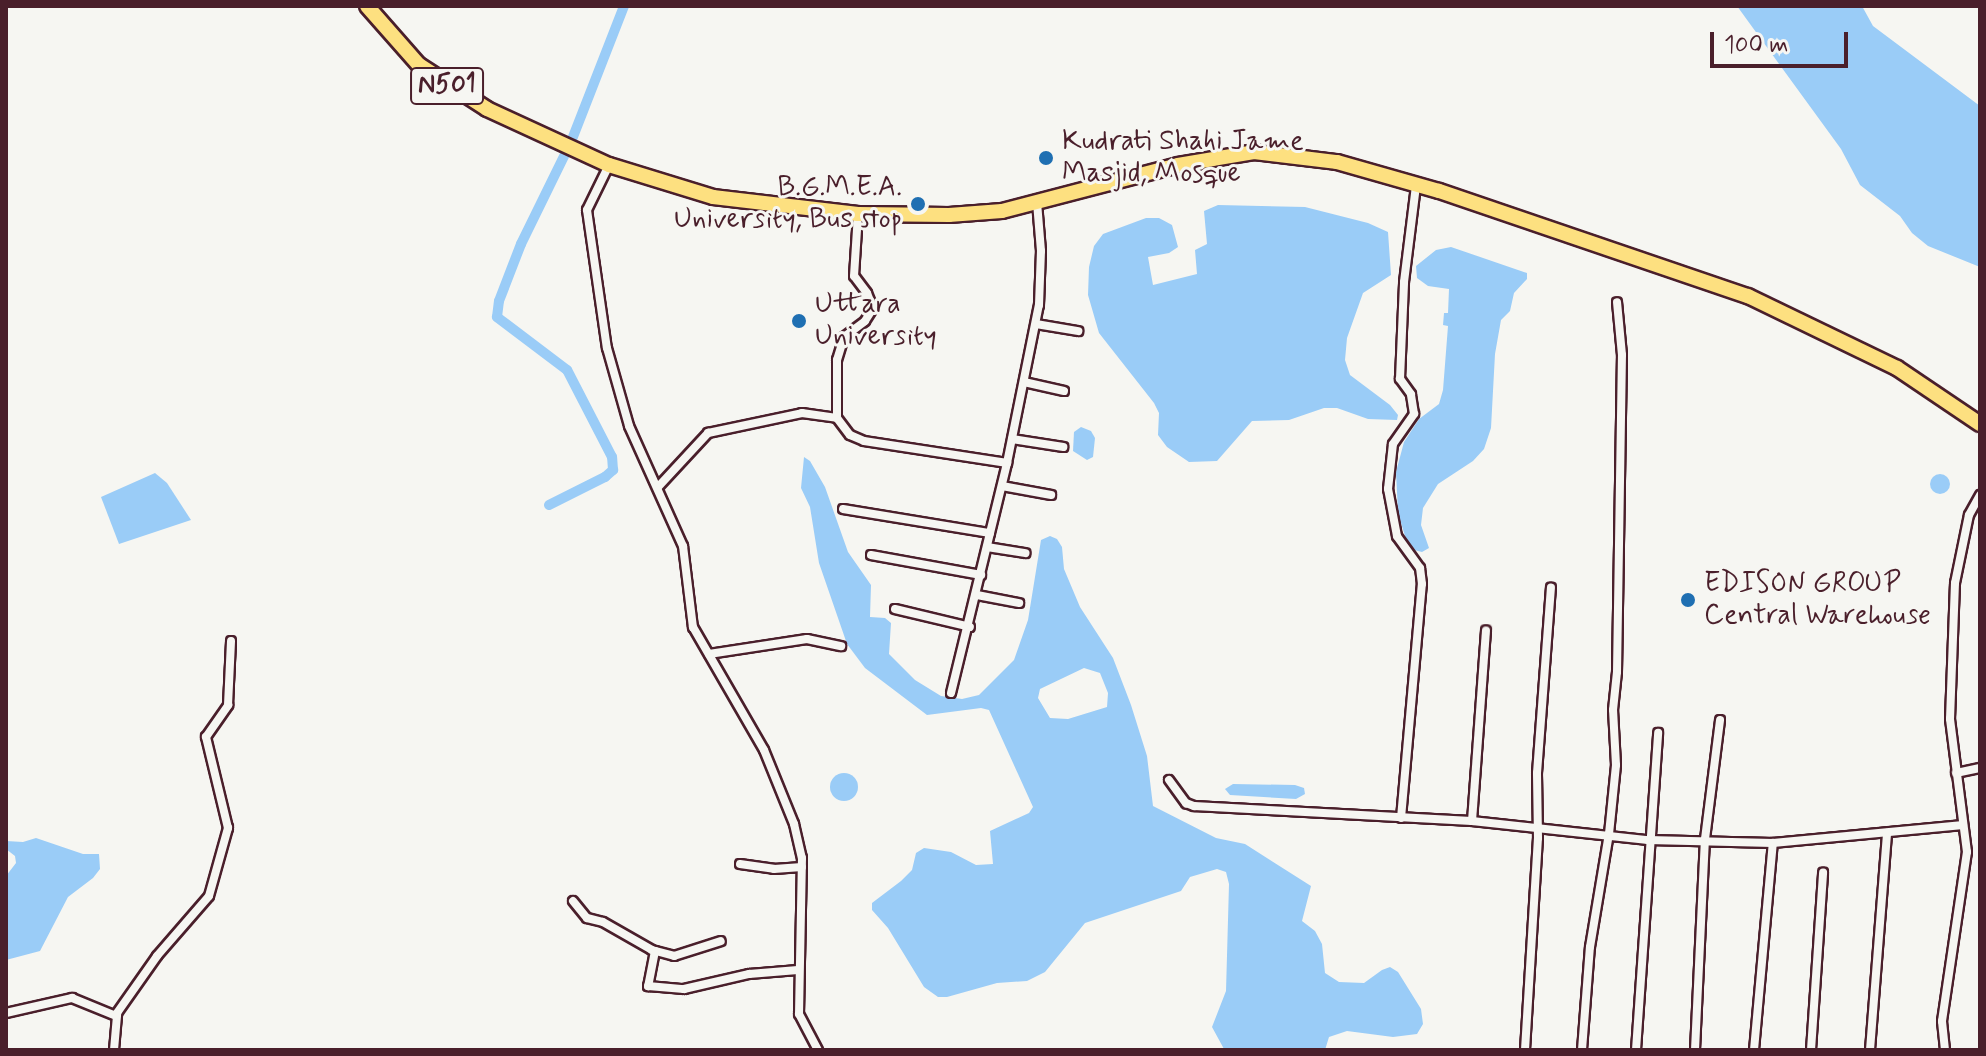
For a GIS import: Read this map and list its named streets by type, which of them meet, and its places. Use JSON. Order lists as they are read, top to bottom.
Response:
{
  "streets": {
    "highway": ["N501"]
  },
  "places": [
    "Kudrati Shahi Jame Masjid, Mosque",
    "B.G.M.E.A. University, Bus stop",
    "Uttara University",
    "EDISON GROUP Central Warehouse"
  ],
  "scale_bar": "100 m"
}
